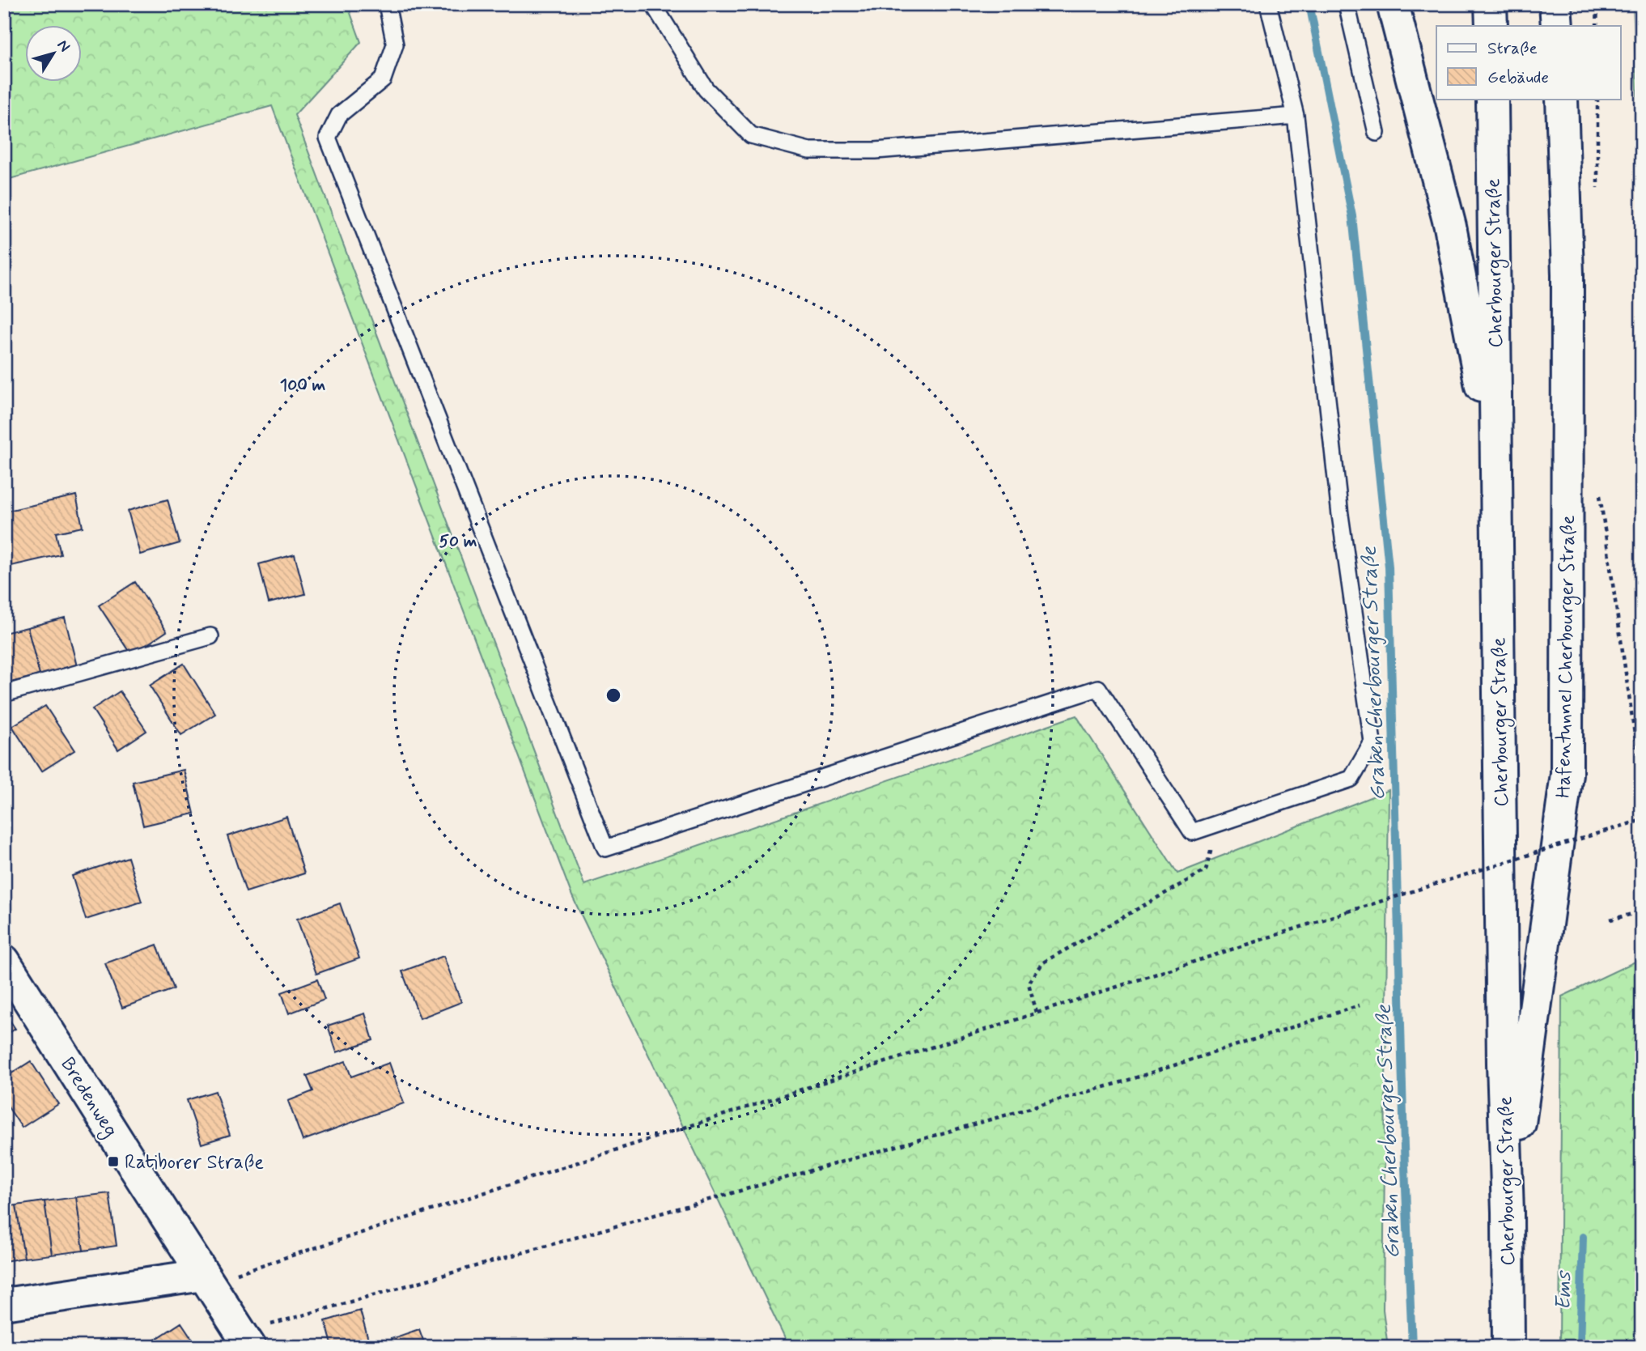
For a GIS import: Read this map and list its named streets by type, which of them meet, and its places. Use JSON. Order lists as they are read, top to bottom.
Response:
{
  "streets": {
    "main road": ["Cherbourger Straße", "Hafentunnel Cherbourger Straße", "Bredenweg"]
  },
  "crossings": [
    ["Cherbourger Straße", "Hafentunnel Cherbourger Straße"]
  ],
  "water": ["Graben Cherbourger Straße", "Ems"],
  "places": {
    "transit": ["Ratiborer Straße"]
  },
  "legend": ["Straße", "Gebäude"],
  "north": "top right",
  "rings": ["100 m", "50 m"]
}
